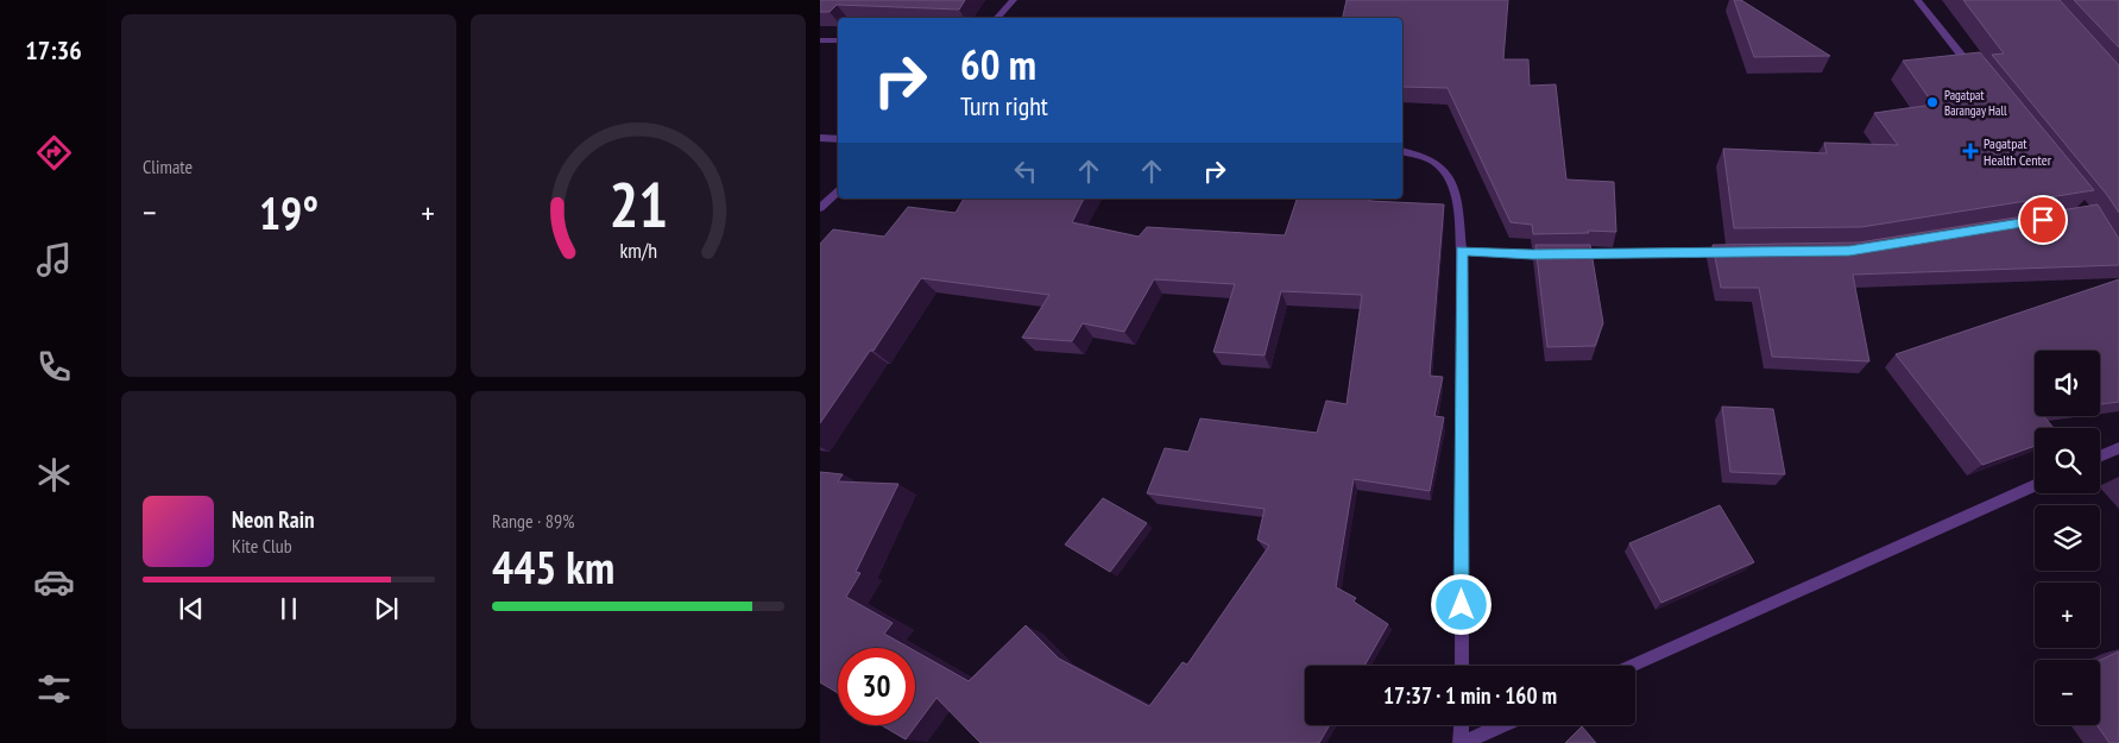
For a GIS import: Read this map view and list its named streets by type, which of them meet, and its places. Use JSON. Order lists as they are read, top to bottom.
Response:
{
  "places": {
    "other": ["Pagatpat Barangay Hall"],
    "health": ["Pagatpat Health Center"]
  },
  "page": {
    "tabs": "17:36",
    "tile": [
      "Climate",
      ["Range · 89%", "445 km"]
    ],
    "turn": ["60 m", "Turn right"],
    "heat": ["−", "19°", "+"],
    "map_buttons": ["+", "−"],
    "song": ["Neon Rain", "Kite Club"],
    "limit": "30",
    "trip": "17:37 · 1 min · 160 m",
    "gauge": ["21", "km/h"]
  }
}
